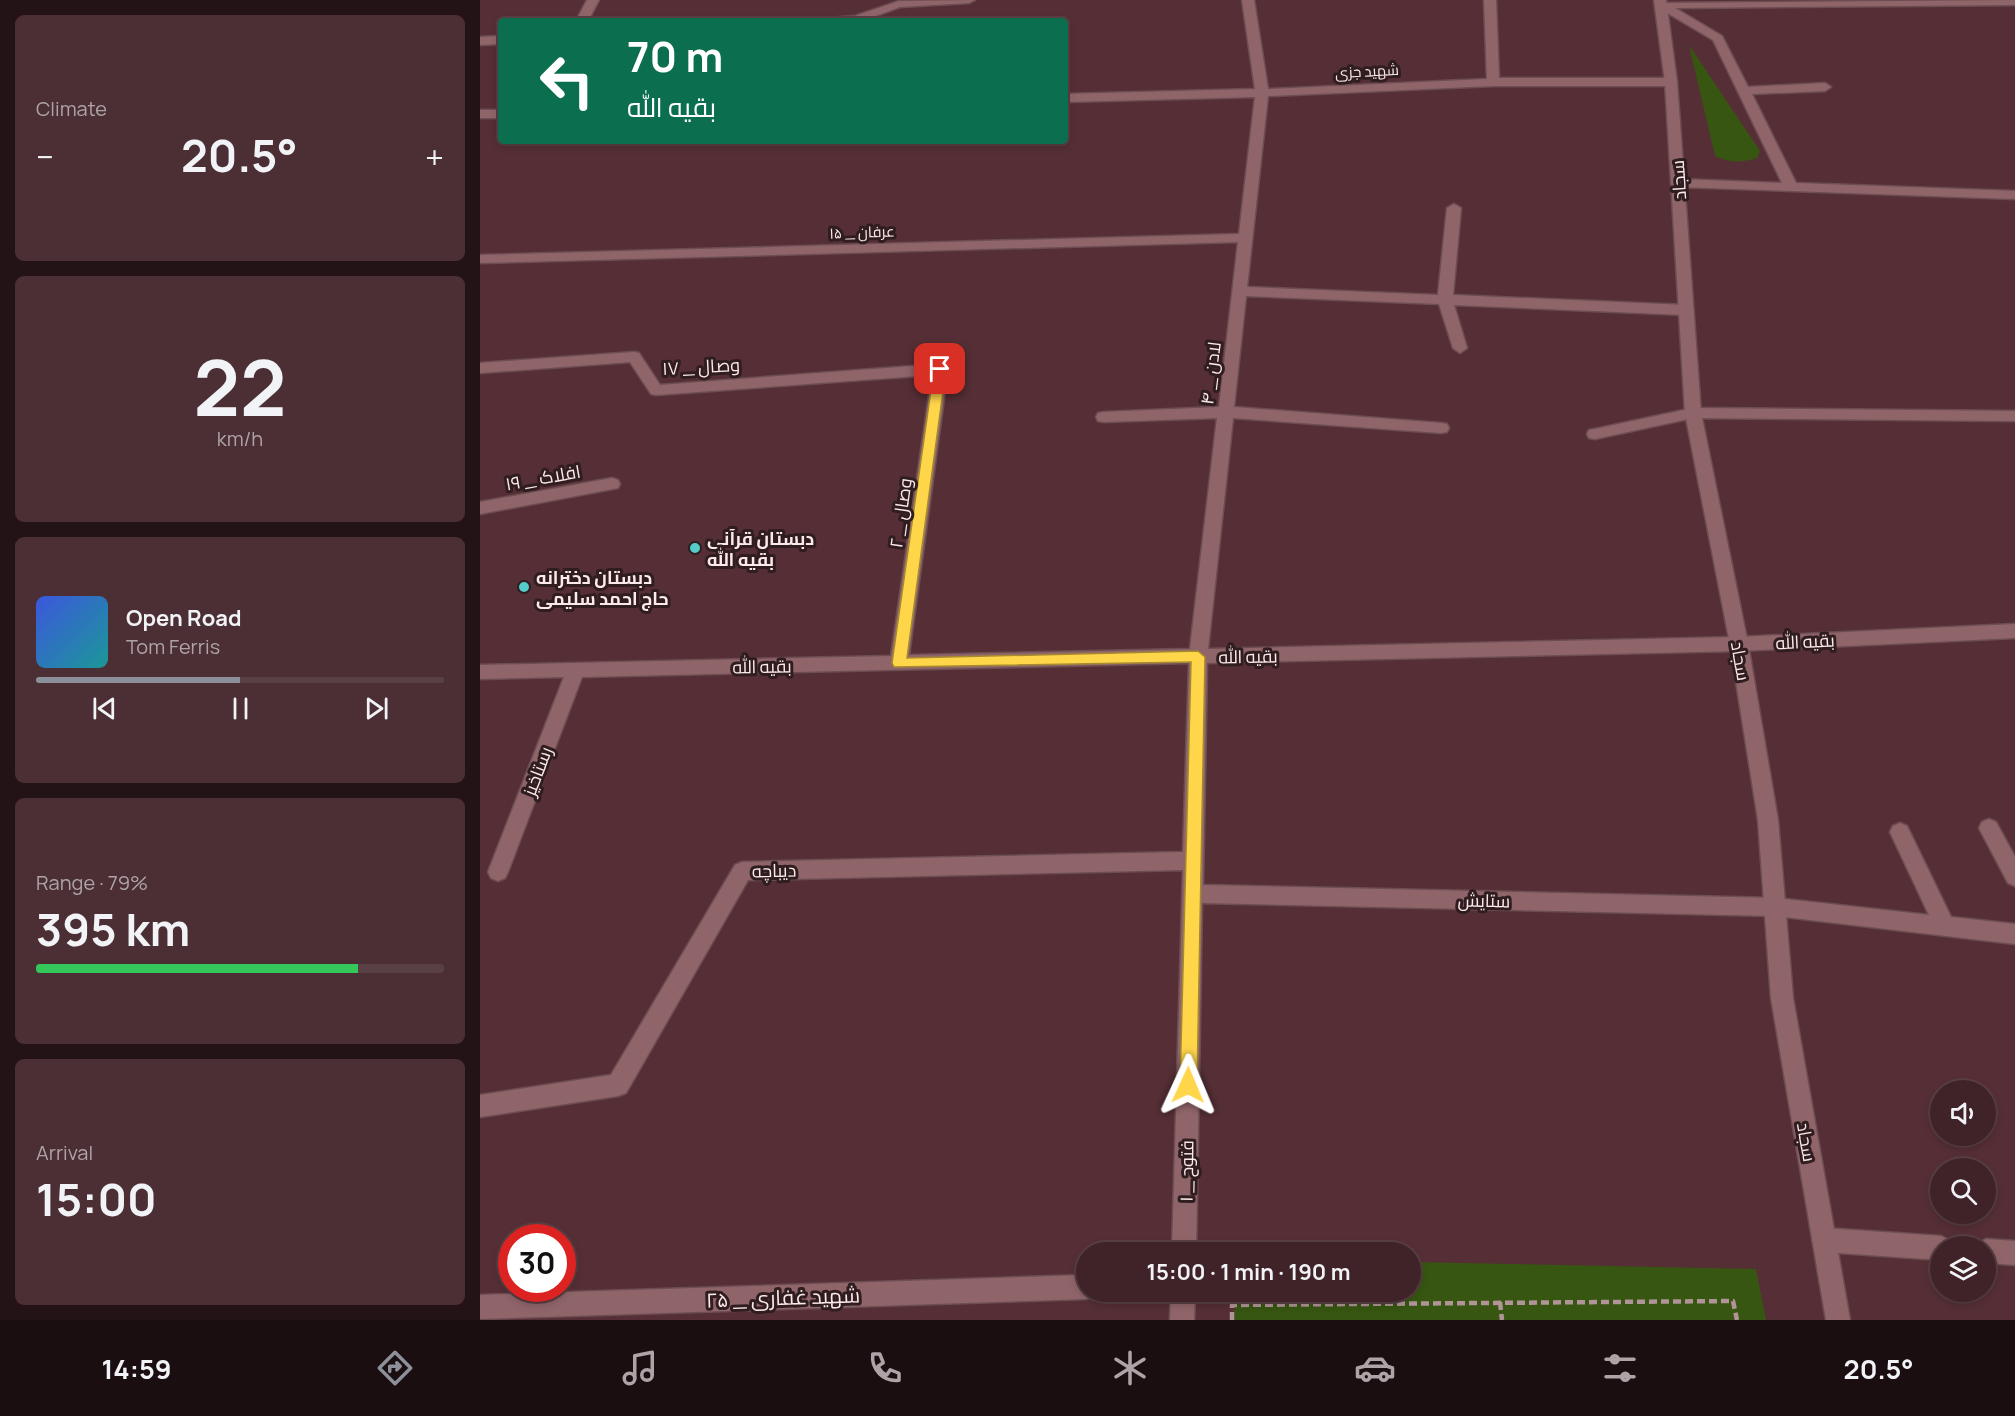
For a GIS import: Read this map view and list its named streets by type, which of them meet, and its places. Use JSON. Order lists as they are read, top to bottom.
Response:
{
  "streets": {
    "street": [
      "شهید جزی",
      "سجاد",
      "عرفان _ ۱۵",
      "وصال _ ۱۷",
      "لادن _ ۴",
      "افلاک _ ۱۹",
      "وصال _ ۲",
      "بقیه الله",
      "رستاخیز",
      "دیباچه",
      "ستایش",
      "فتوح _ ۱",
      "شهید غفاری _ ۲۵"
    ]
  },
  "crossings": [
    ["شهید جزی", "سجاد"],
    ["شهید جزی", "لادن _ ۴"],
    ["سجاد", "بقیه الله"],
    ["سجاد", "ستایش"],
    ["عرفان _ ۱۵", "لادن _ ۴"],
    ["وصال _ ۱۷", "وصال _ ۲"],
    ["لادن _ ۴", "بقیه الله"],
    ["لادن _ ۴", "فتوح _ ۱"],
    ["وصال _ ۲", "بقیه الله"],
    ["بقیه الله", "رستاخیز"],
    ["بقیه الله", "فتوح _ ۱"],
    ["دیباچه", "فتوح _ ۱"],
    ["ستایش", "فتوح _ ۱"]
  ],
  "places": ["دبستان قرآنی بقیه الله", "دبستان دخترانه حاج احمد سلیمی"],
  "page": {
    "tile": [
      "Climate",
      ["22", "km/h"],
      ["Range · 79%", "395 km"],
      ["Arrival", "15:00"]
    ],
    "turn": ["70 m", "بقیه الله"],
    "heat": ["−", "20.5°", "+"],
    "song": ["Open Road", "Tom Ferris"],
    "limit": "30",
    "trip": "15:00 · 1 min · 190 m",
    "tabs": ["14:59", "20.5°"]
  }
}
